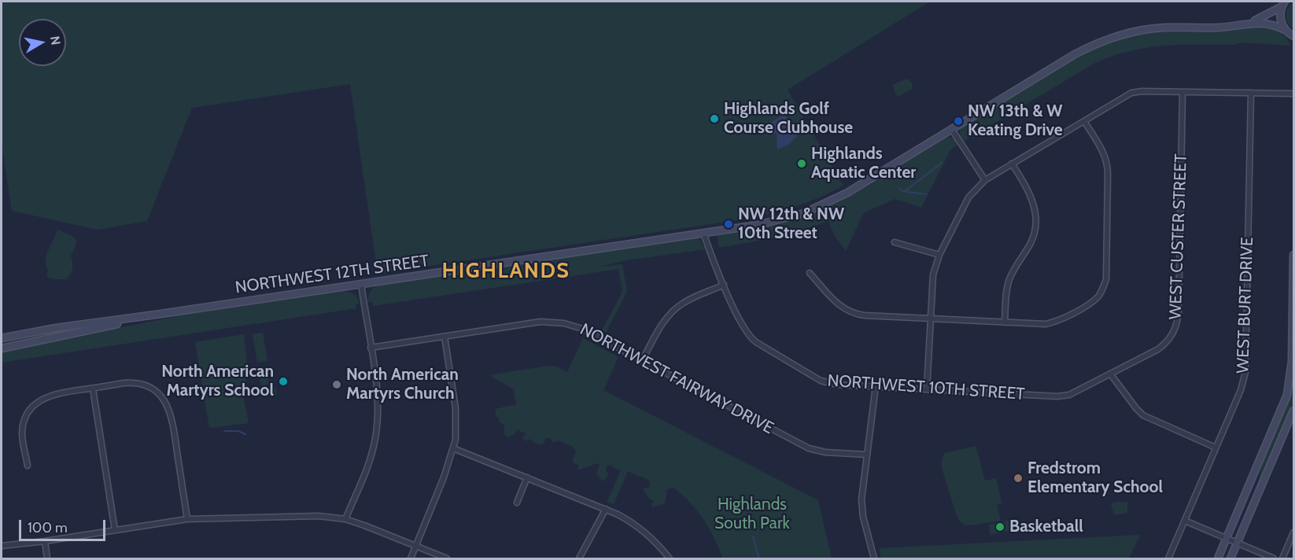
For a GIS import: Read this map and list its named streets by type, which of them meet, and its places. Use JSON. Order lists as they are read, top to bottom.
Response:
{
  "streets": {
    "main road": ["NORTHWEST 12TH STREET"],
    "street": [
      "WEST CUSTER STREET",
      "WEST BURT DRIVE",
      "NORTHWEST FAIRWAY DRIVE",
      "NORTHWEST 10TH STREET"
    ]
  },
  "crossings": [
    ["WEST CUSTER STREET", "NORTHWEST 10TH STREET"],
    ["NORTHWEST 12TH STREET", "NORTHWEST 10TH STREET"]
  ],
  "districts": ["HIGHLANDS"],
  "parks": ["Highlands South Park"],
  "places": [
    "Highlands Golf Course Clubhouse",
    "NW 13th & W Keating Drive",
    "Highlands Aquatic Center",
    "NW 12th & NW 10th Street",
    "North American Martyrs School",
    "North American Martyrs Church",
    "Fredstrom Elementary School",
    "Basketball"
  ],
  "scale_bar": "100 m",
  "north": "right"
}
